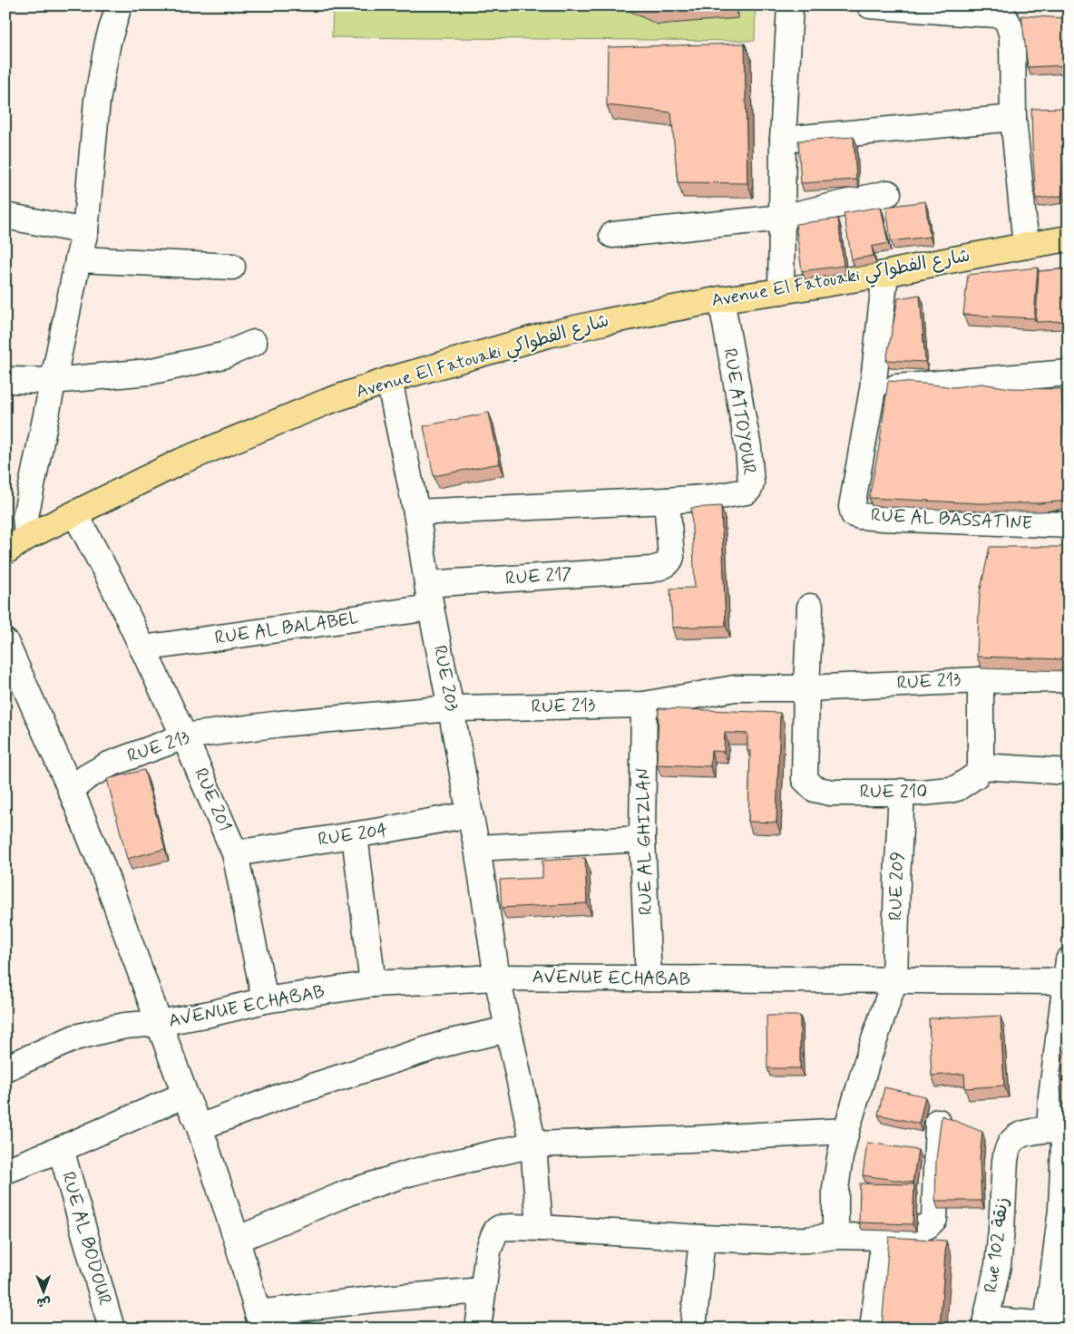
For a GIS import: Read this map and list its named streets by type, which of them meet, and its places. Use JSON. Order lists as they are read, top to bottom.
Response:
{
  "streets": {
    "main road": ["Avenue El Fatouaki شارع الفطواكي"],
    "street": [
      "RUE ATTOYOUR",
      "RUE AL BASSATINE",
      "RUE 217",
      "RUE AL BALABEL",
      "RUE 203",
      "RUE 213",
      "RUE 210",
      "RUE 201",
      "RUE 204",
      "RUE AL GHIZLAN",
      "RUE 209",
      "AVENUE ECHABAB",
      "RUE AL BODOUR",
      "Rue 102 زنقة"
    ]
  },
  "crossings": [
    ["Avenue El Fatouaki شارع الفطواكي", "RUE ATTOYOUR"],
    ["Avenue El Fatouaki شارع الفطواكي", "RUE 203"],
    ["Avenue El Fatouaki شارع الفطواكي", "RUE 201"],
    ["RUE ATTOYOUR", "RUE 217"],
    ["RUE 217", "RUE AL BALABEL"],
    ["RUE 217", "RUE 203"],
    ["RUE AL BALABEL", "RUE 203"],
    ["RUE AL BALABEL", "RUE 201"],
    ["RUE 203", "RUE 213"],
    ["RUE 203", "RUE 204"],
    ["RUE 203", "AVENUE ECHABAB"],
    ["RUE 213", "RUE 210"],
    ["RUE 213", "RUE 201"],
    ["RUE 213", "RUE AL GHIZLAN"],
    ["RUE 210", "RUE 209"],
    ["RUE 201", "RUE 204"],
    ["RUE 201", "AVENUE ECHABAB"],
    ["RUE AL GHIZLAN", "AVENUE ECHABAB"],
    ["RUE 209", "AVENUE ECHABAB"]
  ],
  "north": "bottom"
}
